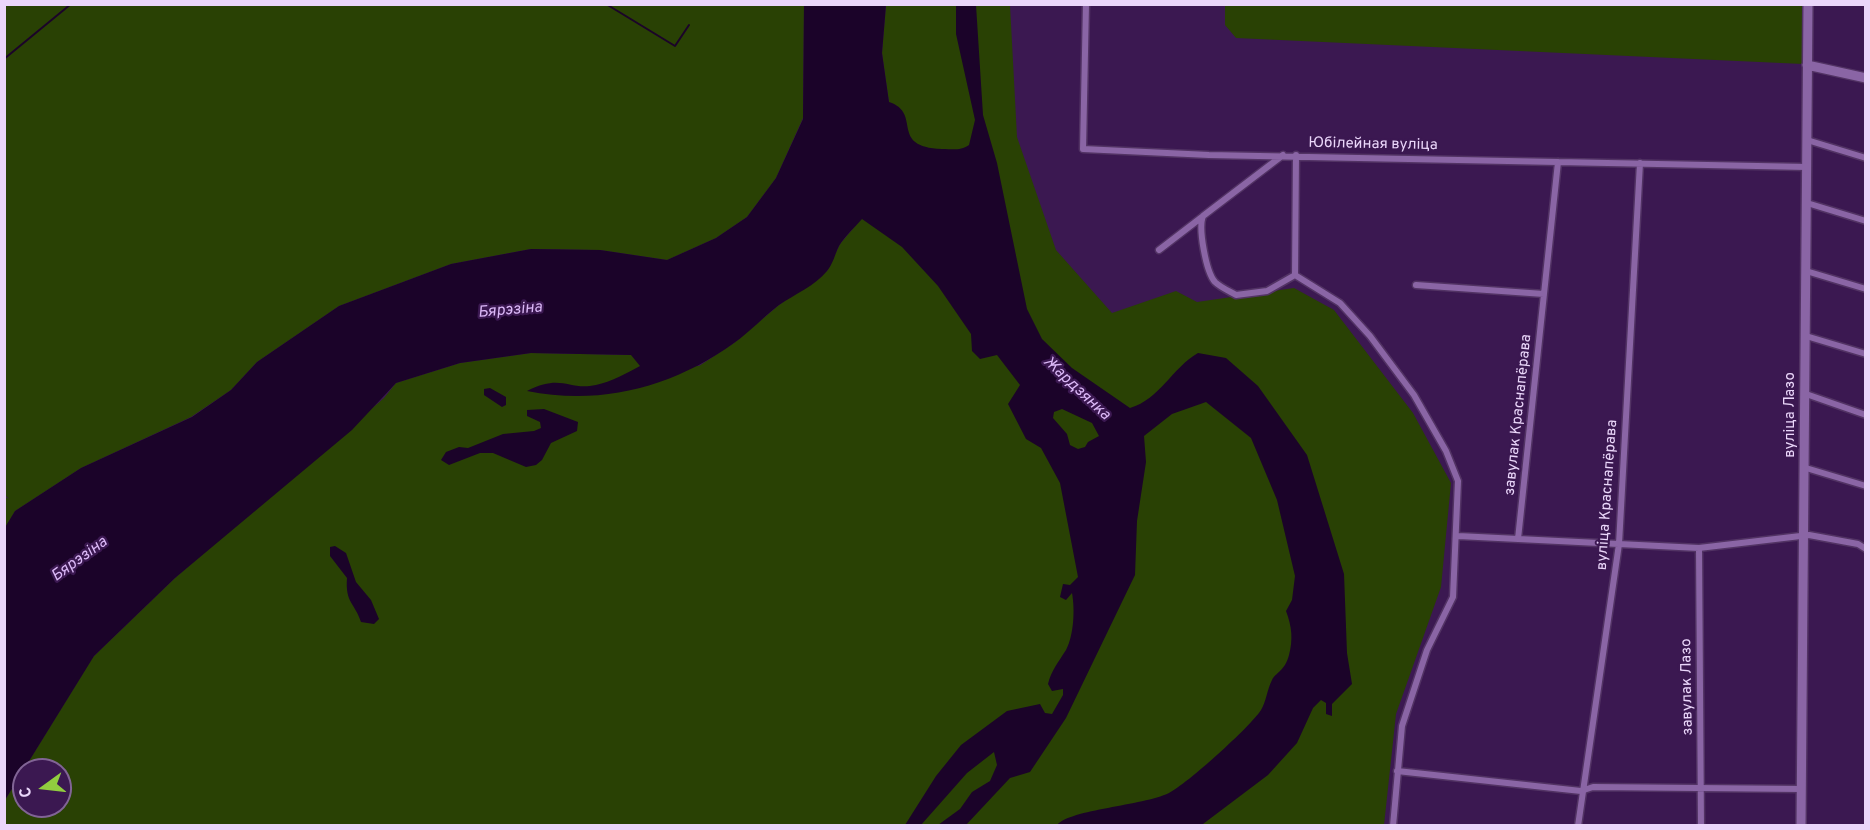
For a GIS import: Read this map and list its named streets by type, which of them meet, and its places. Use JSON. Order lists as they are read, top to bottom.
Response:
{
  "streets": {
    "main road": ["вуліца Лазо"],
    "street": [
      "Юбілейная вуліца",
      "завулак Краснапёрава",
      "вуліца Краснапёрава",
      "завулак Лазо"
    ]
  },
  "crossings": [
    ["Юбілейная вуліца", "завулак Краснапёрава"],
    ["Юбілейная вуліца", "вуліца Лазо"],
    ["Юбілейная вуліца", "вуліца Краснапёрава"]
  ],
  "water": ["Бярэзіна", "Жардзянка"],
  "north": "left"
}
